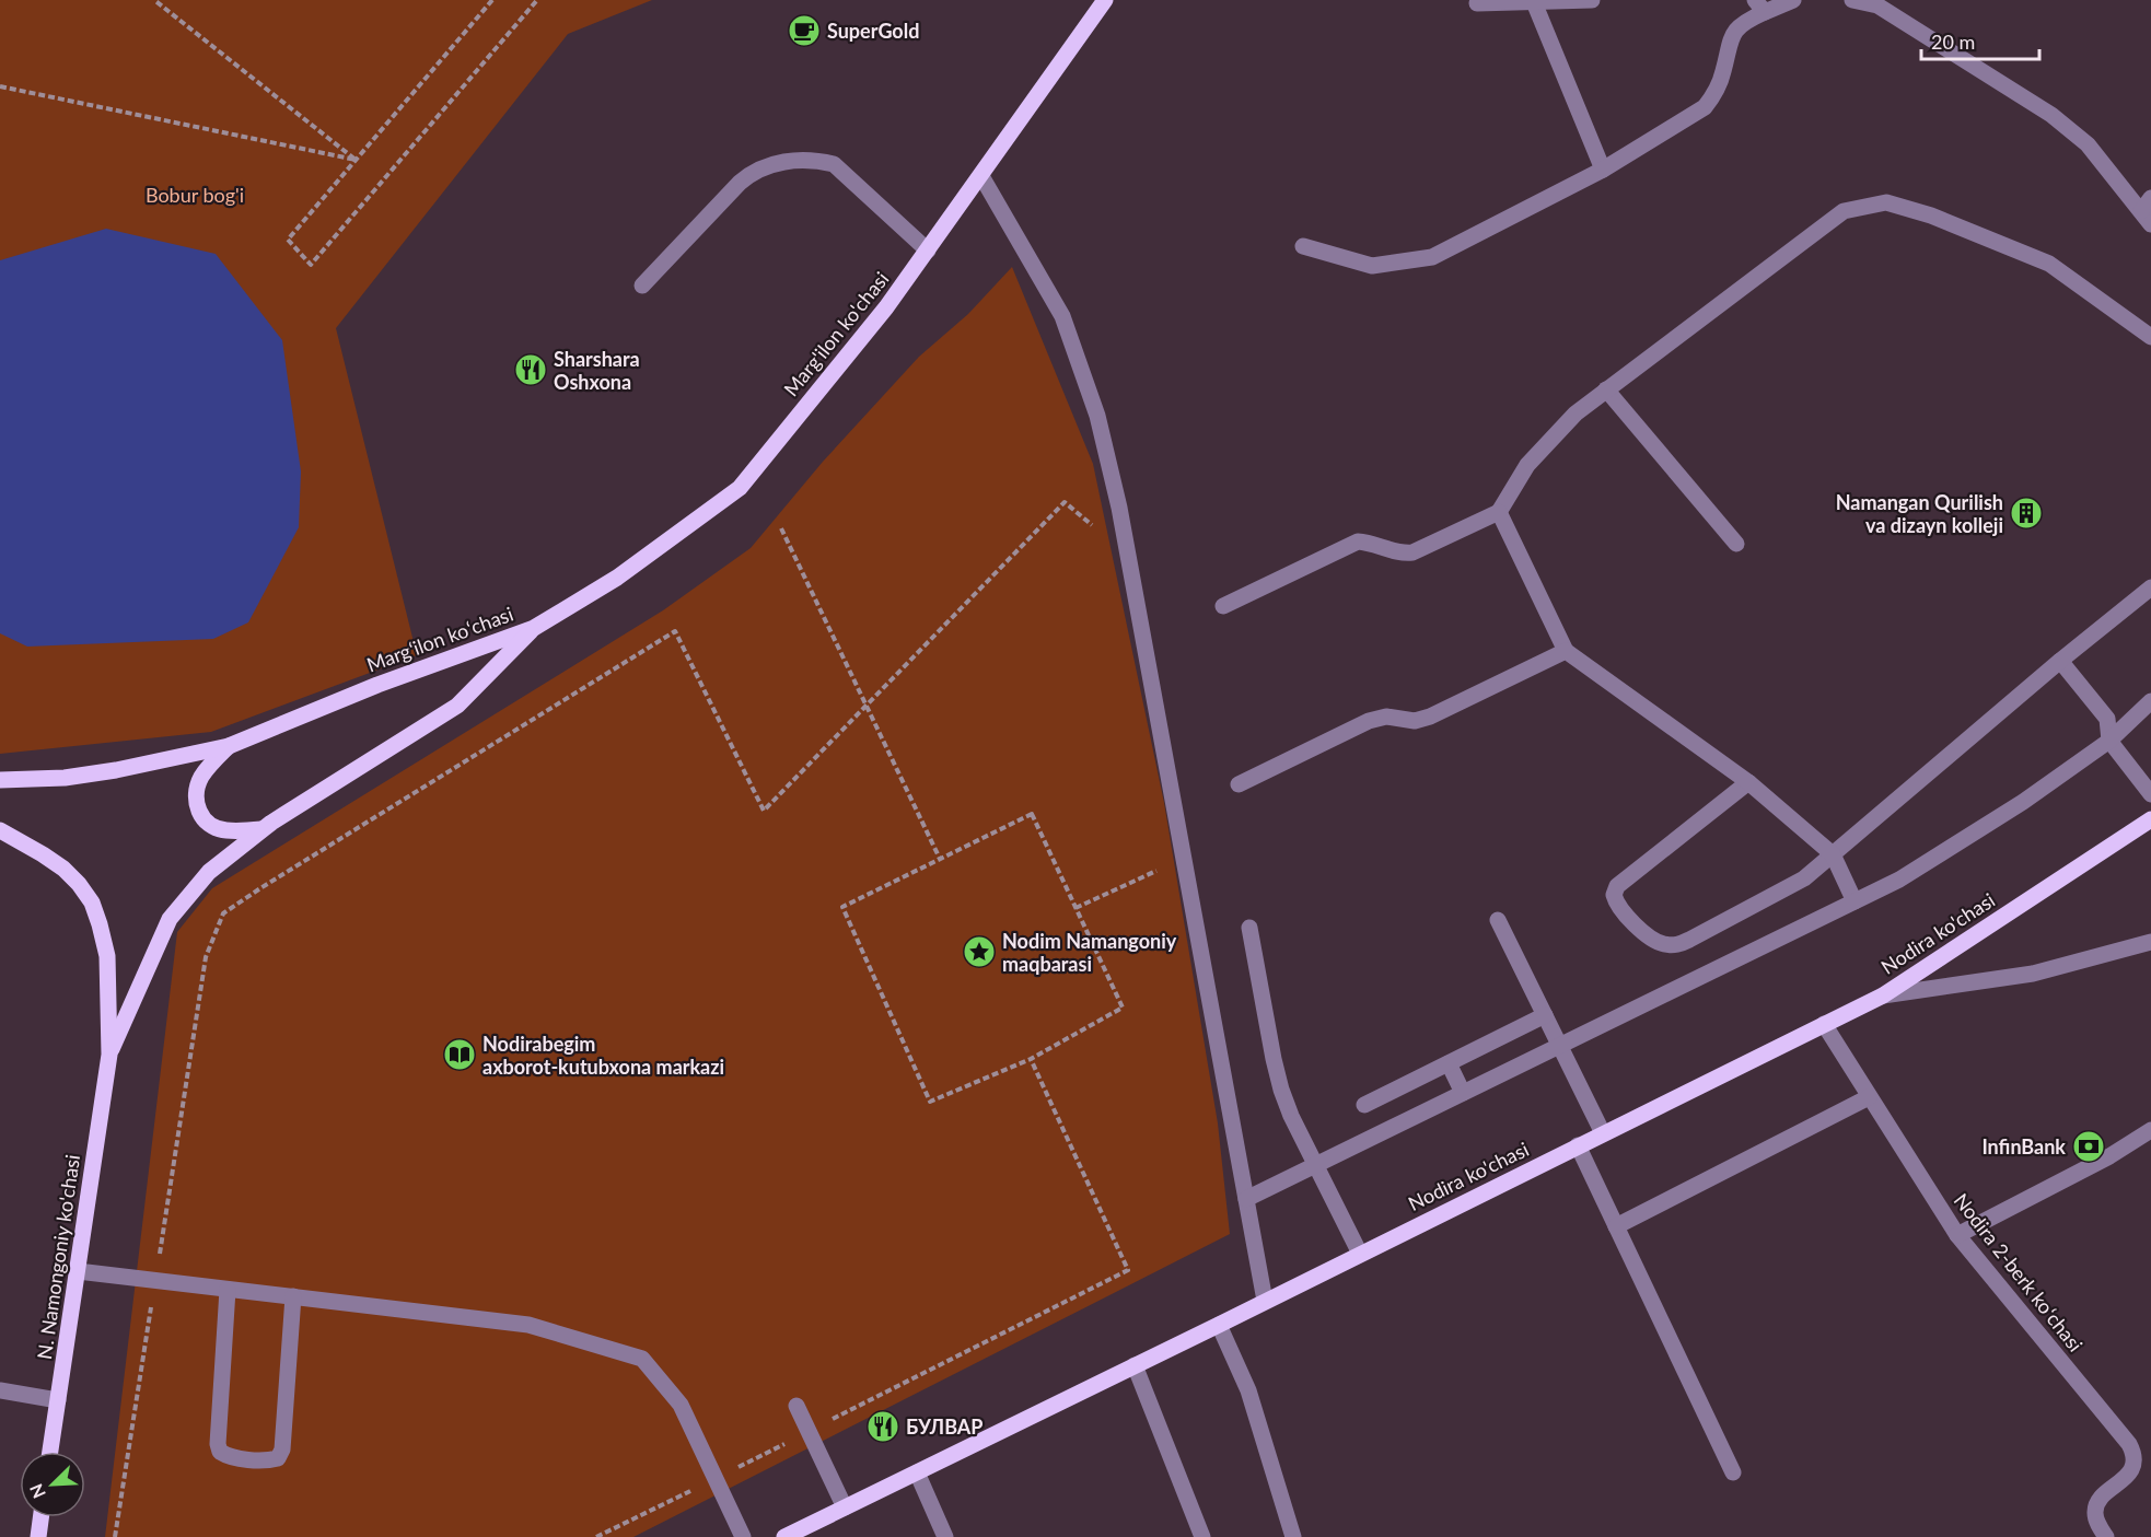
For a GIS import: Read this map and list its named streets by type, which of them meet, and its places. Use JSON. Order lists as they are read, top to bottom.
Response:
{
  "streets": {
    "main road": [
      "Marg'ilon ko'chasi",
      "Margʻilon koʻchasi",
      "Nodira ko'chasi",
      "N. Namongoniy ko'chasi"
    ],
    "street": ["Nodira 2-berk koʻchasi"]
  },
  "crossings": [
    ["Marg'ilon ko'chasi", "Margʻilon koʻchasi"],
    ["Nodira ko'chasi", "Nodira 2-berk koʻchasi"]
  ],
  "parks": ["Bobur bog'i"],
  "places": {
    "cafe": ["SuperGold"],
    "restaurant": ["Sharshara Oshxona", "БУЛВАР"],
    "building": ["Namangan Qurilish va dizayn kolleji"],
    "place": ["Nodim Namangoniy maqbarasi"],
    "library": ["Nodirabegim axborot-kutubxona markazi"],
    "bank": ["InfinBank"]
  },
  "scale_bar": "20 m",
  "north": "bottom left"
}
